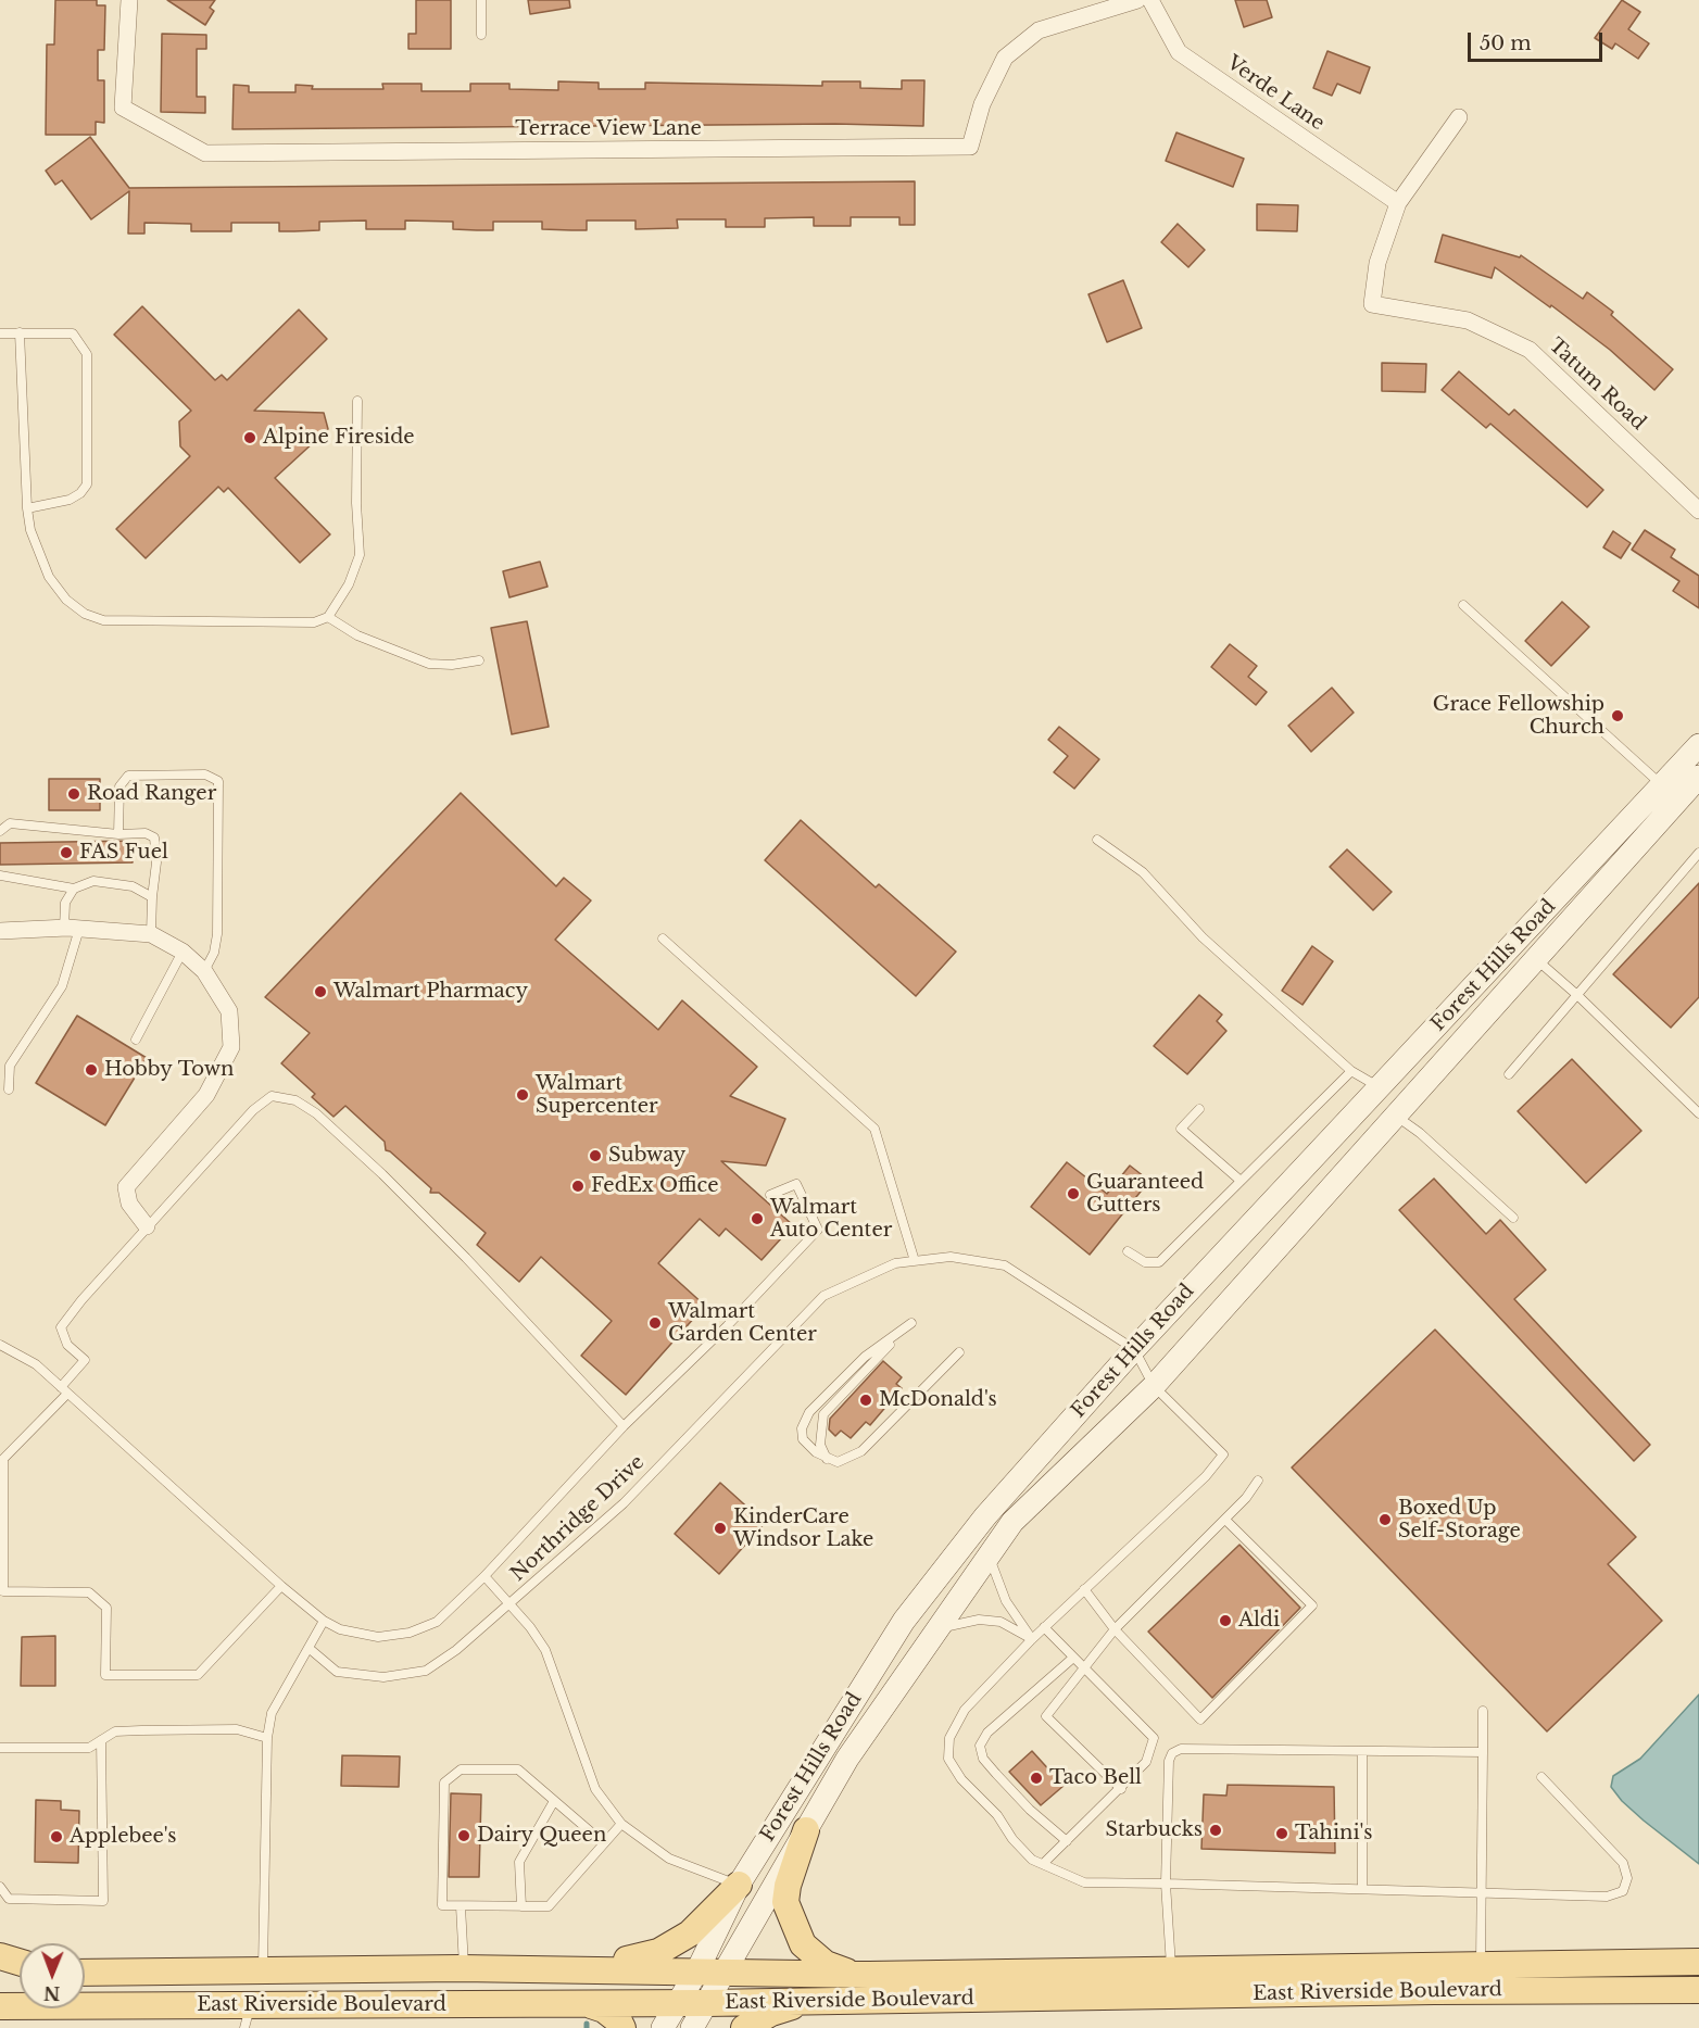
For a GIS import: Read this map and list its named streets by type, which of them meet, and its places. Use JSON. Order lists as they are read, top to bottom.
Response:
{
  "streets": {
    "main road": ["East Riverside Boulevard"],
    "street": [
      "Verde Lane",
      "Terrace View Lane",
      "Tatum Road",
      "Forest Hills Road"
    ],
    "lane": ["Northridge Drive"]
  },
  "crossings": [
    ["Verde Lane", "Tatum Road"],
    ["Forest Hills Road", "Northridge Drive"],
    ["Forest Hills Road", "East Riverside Boulevard"]
  ],
  "places": [
    "Alpine Fireside",
    "Grace Fellowship Church",
    "Road Ranger",
    "FAS Fuel",
    "Walmart Pharmacy",
    "Hobby Town",
    "Walmart Supercenter",
    "Subway",
    "FedEx Office",
    "Guaranteed Gutters",
    "Walmart Auto Center",
    "Walmart Garden Center",
    "McDonald's",
    "Boxed Up Self-Storage",
    "KinderCare Windsor Lake",
    "Aldi",
    "Taco Bell",
    "Starbucks",
    "Tahini's",
    "Dairy Queen",
    "Applebee's"
  ],
  "scale_bar": "50 m",
  "north": "bottom"
}
